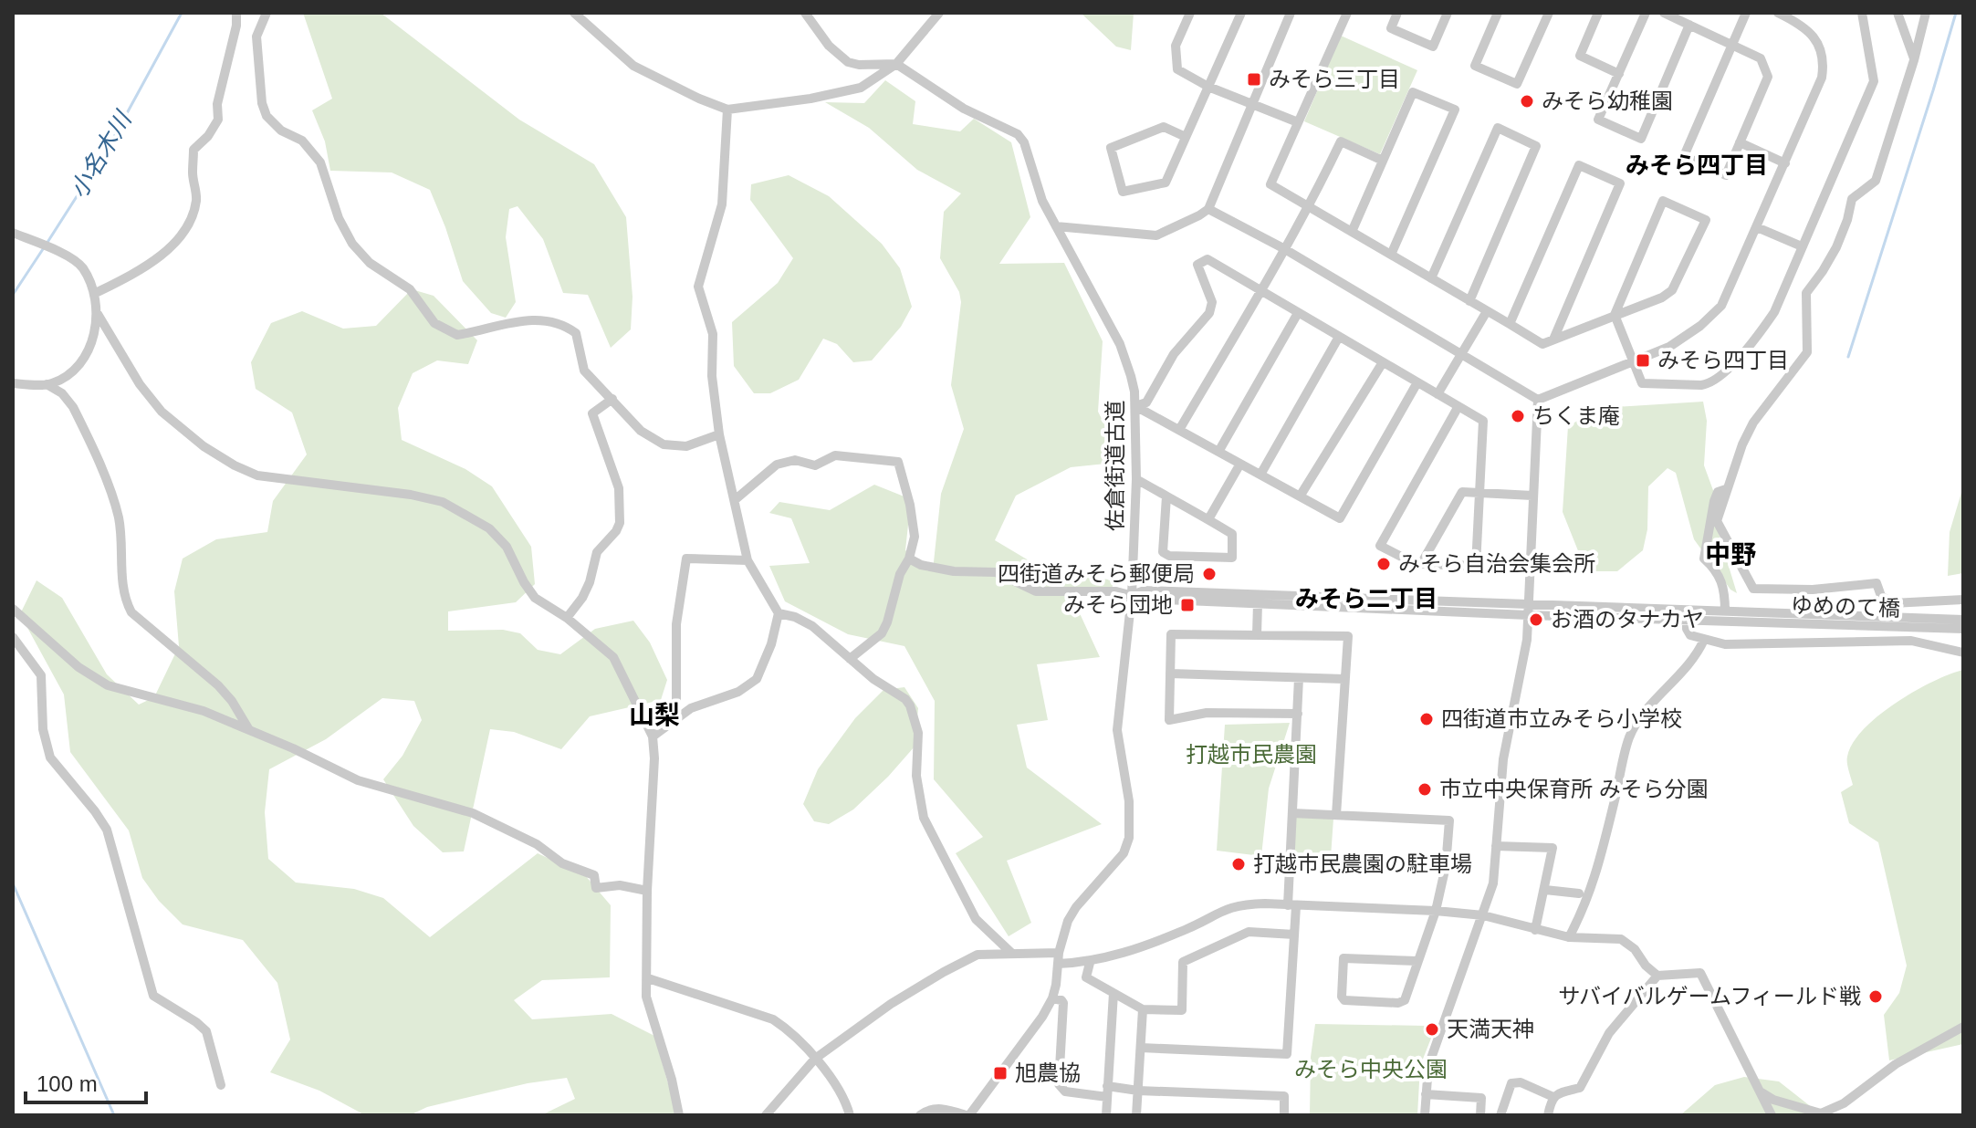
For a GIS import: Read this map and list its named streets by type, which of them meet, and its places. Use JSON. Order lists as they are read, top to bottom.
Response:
{
  "streets": {
    "street": ["佐倉街道古道", "ゆめのて橋"]
  },
  "districts": [
    "みそら四丁目",
    "中野",
    "みそら二丁目",
    "山梨"
  ],
  "water": ["小名木川"],
  "parks": ["打越市民農園", "みそら中央公園"],
  "places": {
    "transit": [
      "みそら三丁目",
      "みそら四丁目",
      "みそら団地",
      "旭農協"
    ],
    "other": [
      "みそら幼稚園",
      "ちくま庵",
      "みそら自治会集会所",
      "四街道みそら郵便局",
      "お酒のタナカヤ",
      "四街道市立みそら小学校",
      "市立中央保育所 みそら分園",
      "打越市民農園の駐車場",
      "サバイバルゲームフィールド戦",
      "天満天神"
    ]
  },
  "scale_bar": "100 m"
}
